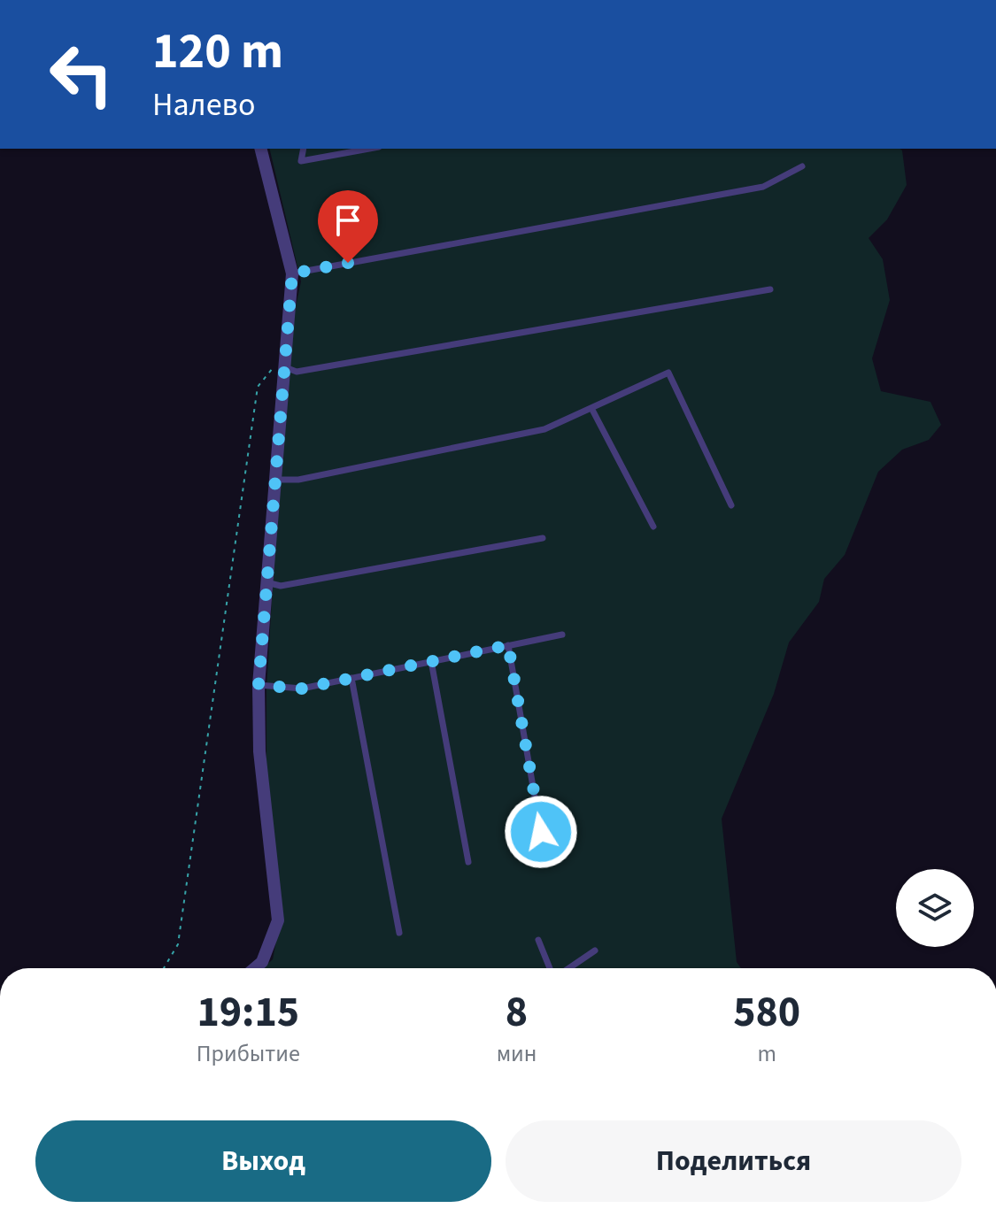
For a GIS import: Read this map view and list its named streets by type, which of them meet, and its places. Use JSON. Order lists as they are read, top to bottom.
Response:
{
  "page": {
    "turn": ["120 m", "Налево"],
    "eta": [
      "19:15",
      "Прибытие",
      "8",
      "мин",
      "580",
      "m"
    ],
    "buttons": ["Выход", "Поделиться"]
  }
}
